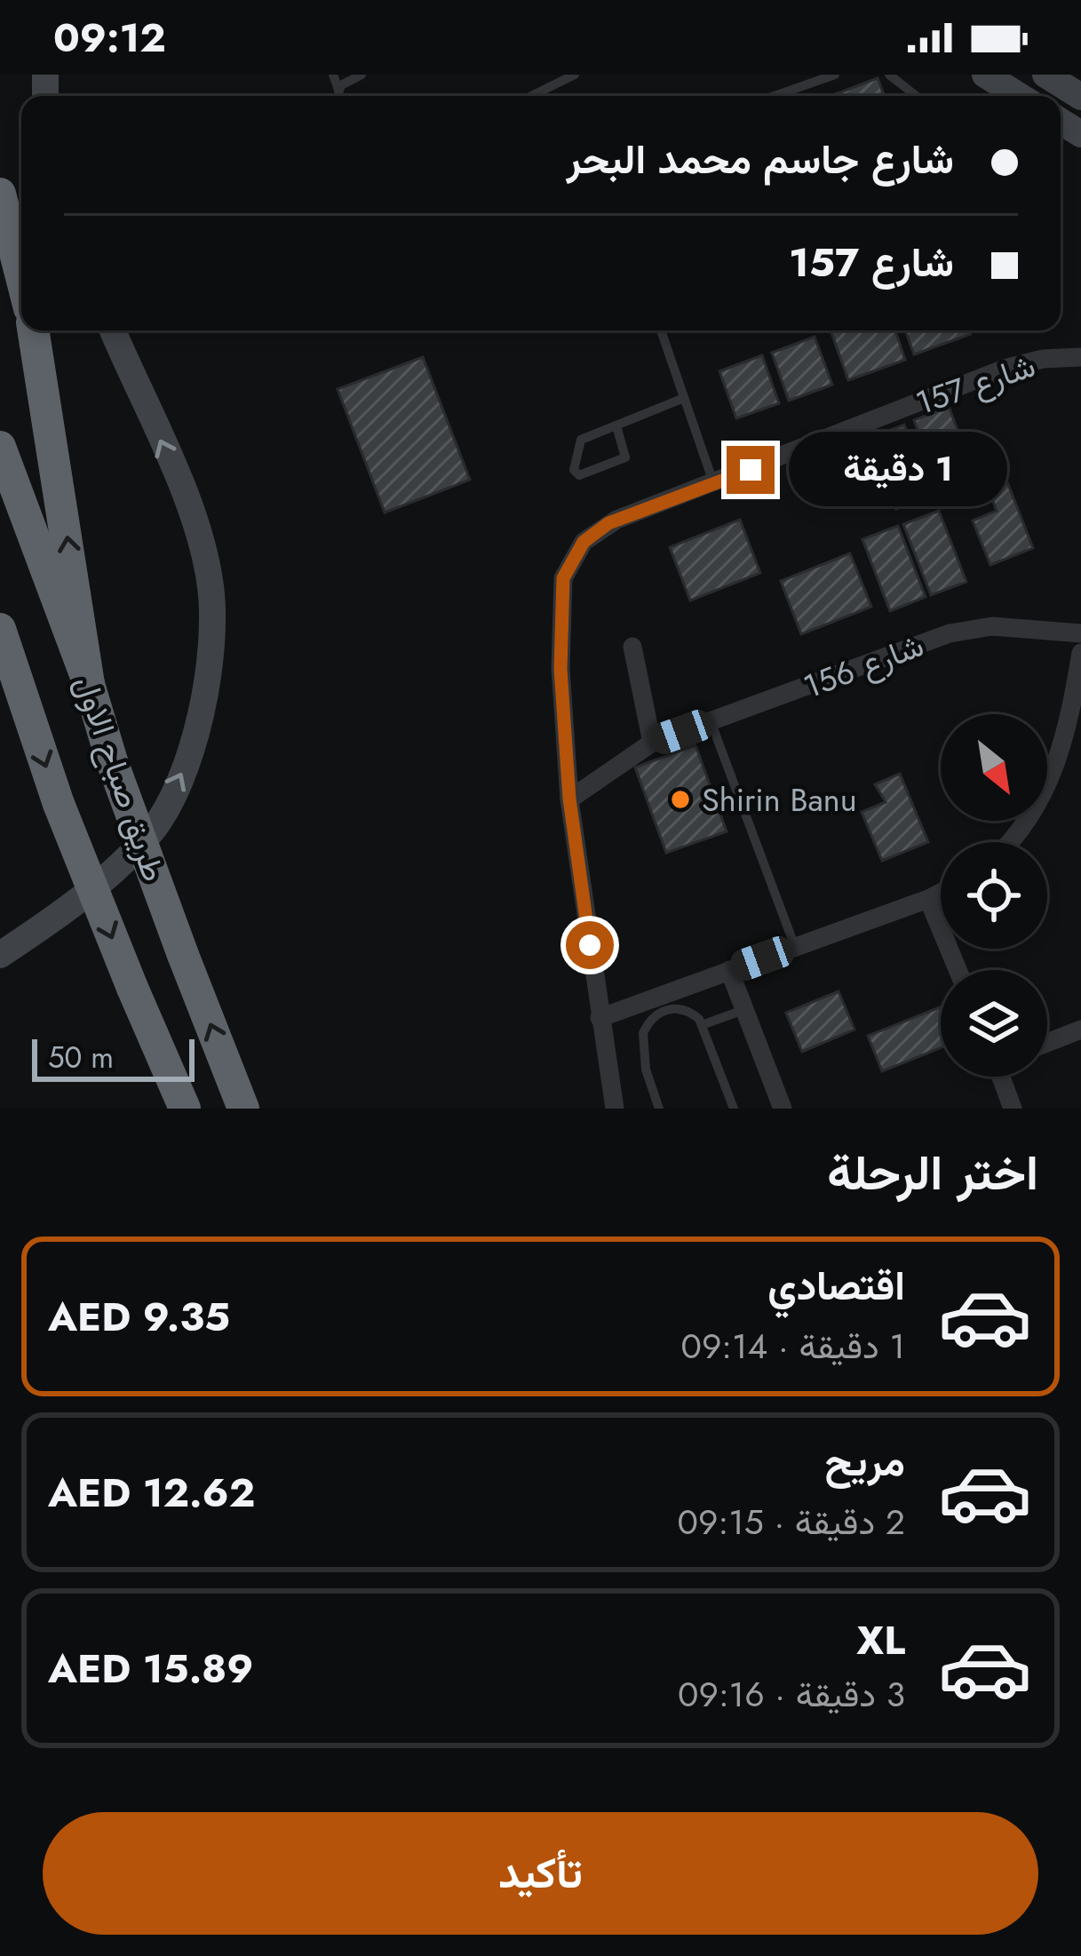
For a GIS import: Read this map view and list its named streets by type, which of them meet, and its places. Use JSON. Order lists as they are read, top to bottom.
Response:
{
  "streets": {
    "highway": ["طريق صباح الاول"],
    "street": ["شارع 157", "شارع 156"]
  },
  "crossings": [
    ["شارع 157", "شارع 156"]
  ],
  "places": ["Shirin Banu"],
  "scale_bar": "50 m",
  "north": "bottom right",
  "page": {
    "status": "09:12",
    "banner": ["شارع جاسم محمد البحر", "شارع 157"],
    "bubble": "1 دقيقة",
    "scale": "50 m",
    "heading": "اختر الرحلة",
    "list": [
      {
        "name": "اقتصادي",
        "note": "1 دقيقة · 09:14",
        "value": "AED 9.35"
      },
      {
        "name": "مريح",
        "note": "2 دقيقة · 09:15",
        "value": "AED 12.62"
      },
      {
        "name": "XL",
        "note": "3 دقيقة · 09:16",
        "value": "AED 15.89"
      }
    ],
    "buttons": "تأكيد"
  }
}
